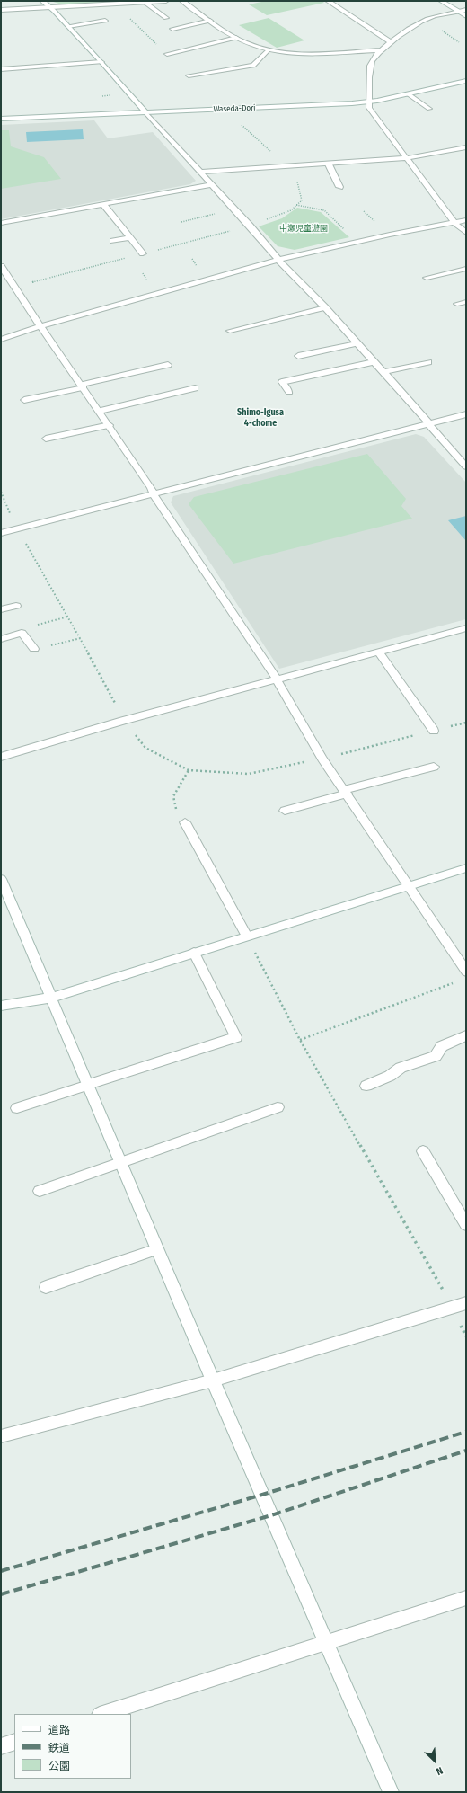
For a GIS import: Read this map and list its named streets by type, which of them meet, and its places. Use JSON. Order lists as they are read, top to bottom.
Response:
{
  "streets": {
    "street": ["Waseda-Dori"]
  },
  "districts": ["Shimo-Igusa 4-chome"],
  "parks": ["中瀬児童遊園"],
  "legend": ["道路", "鉄道", "公園"],
  "north": "bottom right"
}
